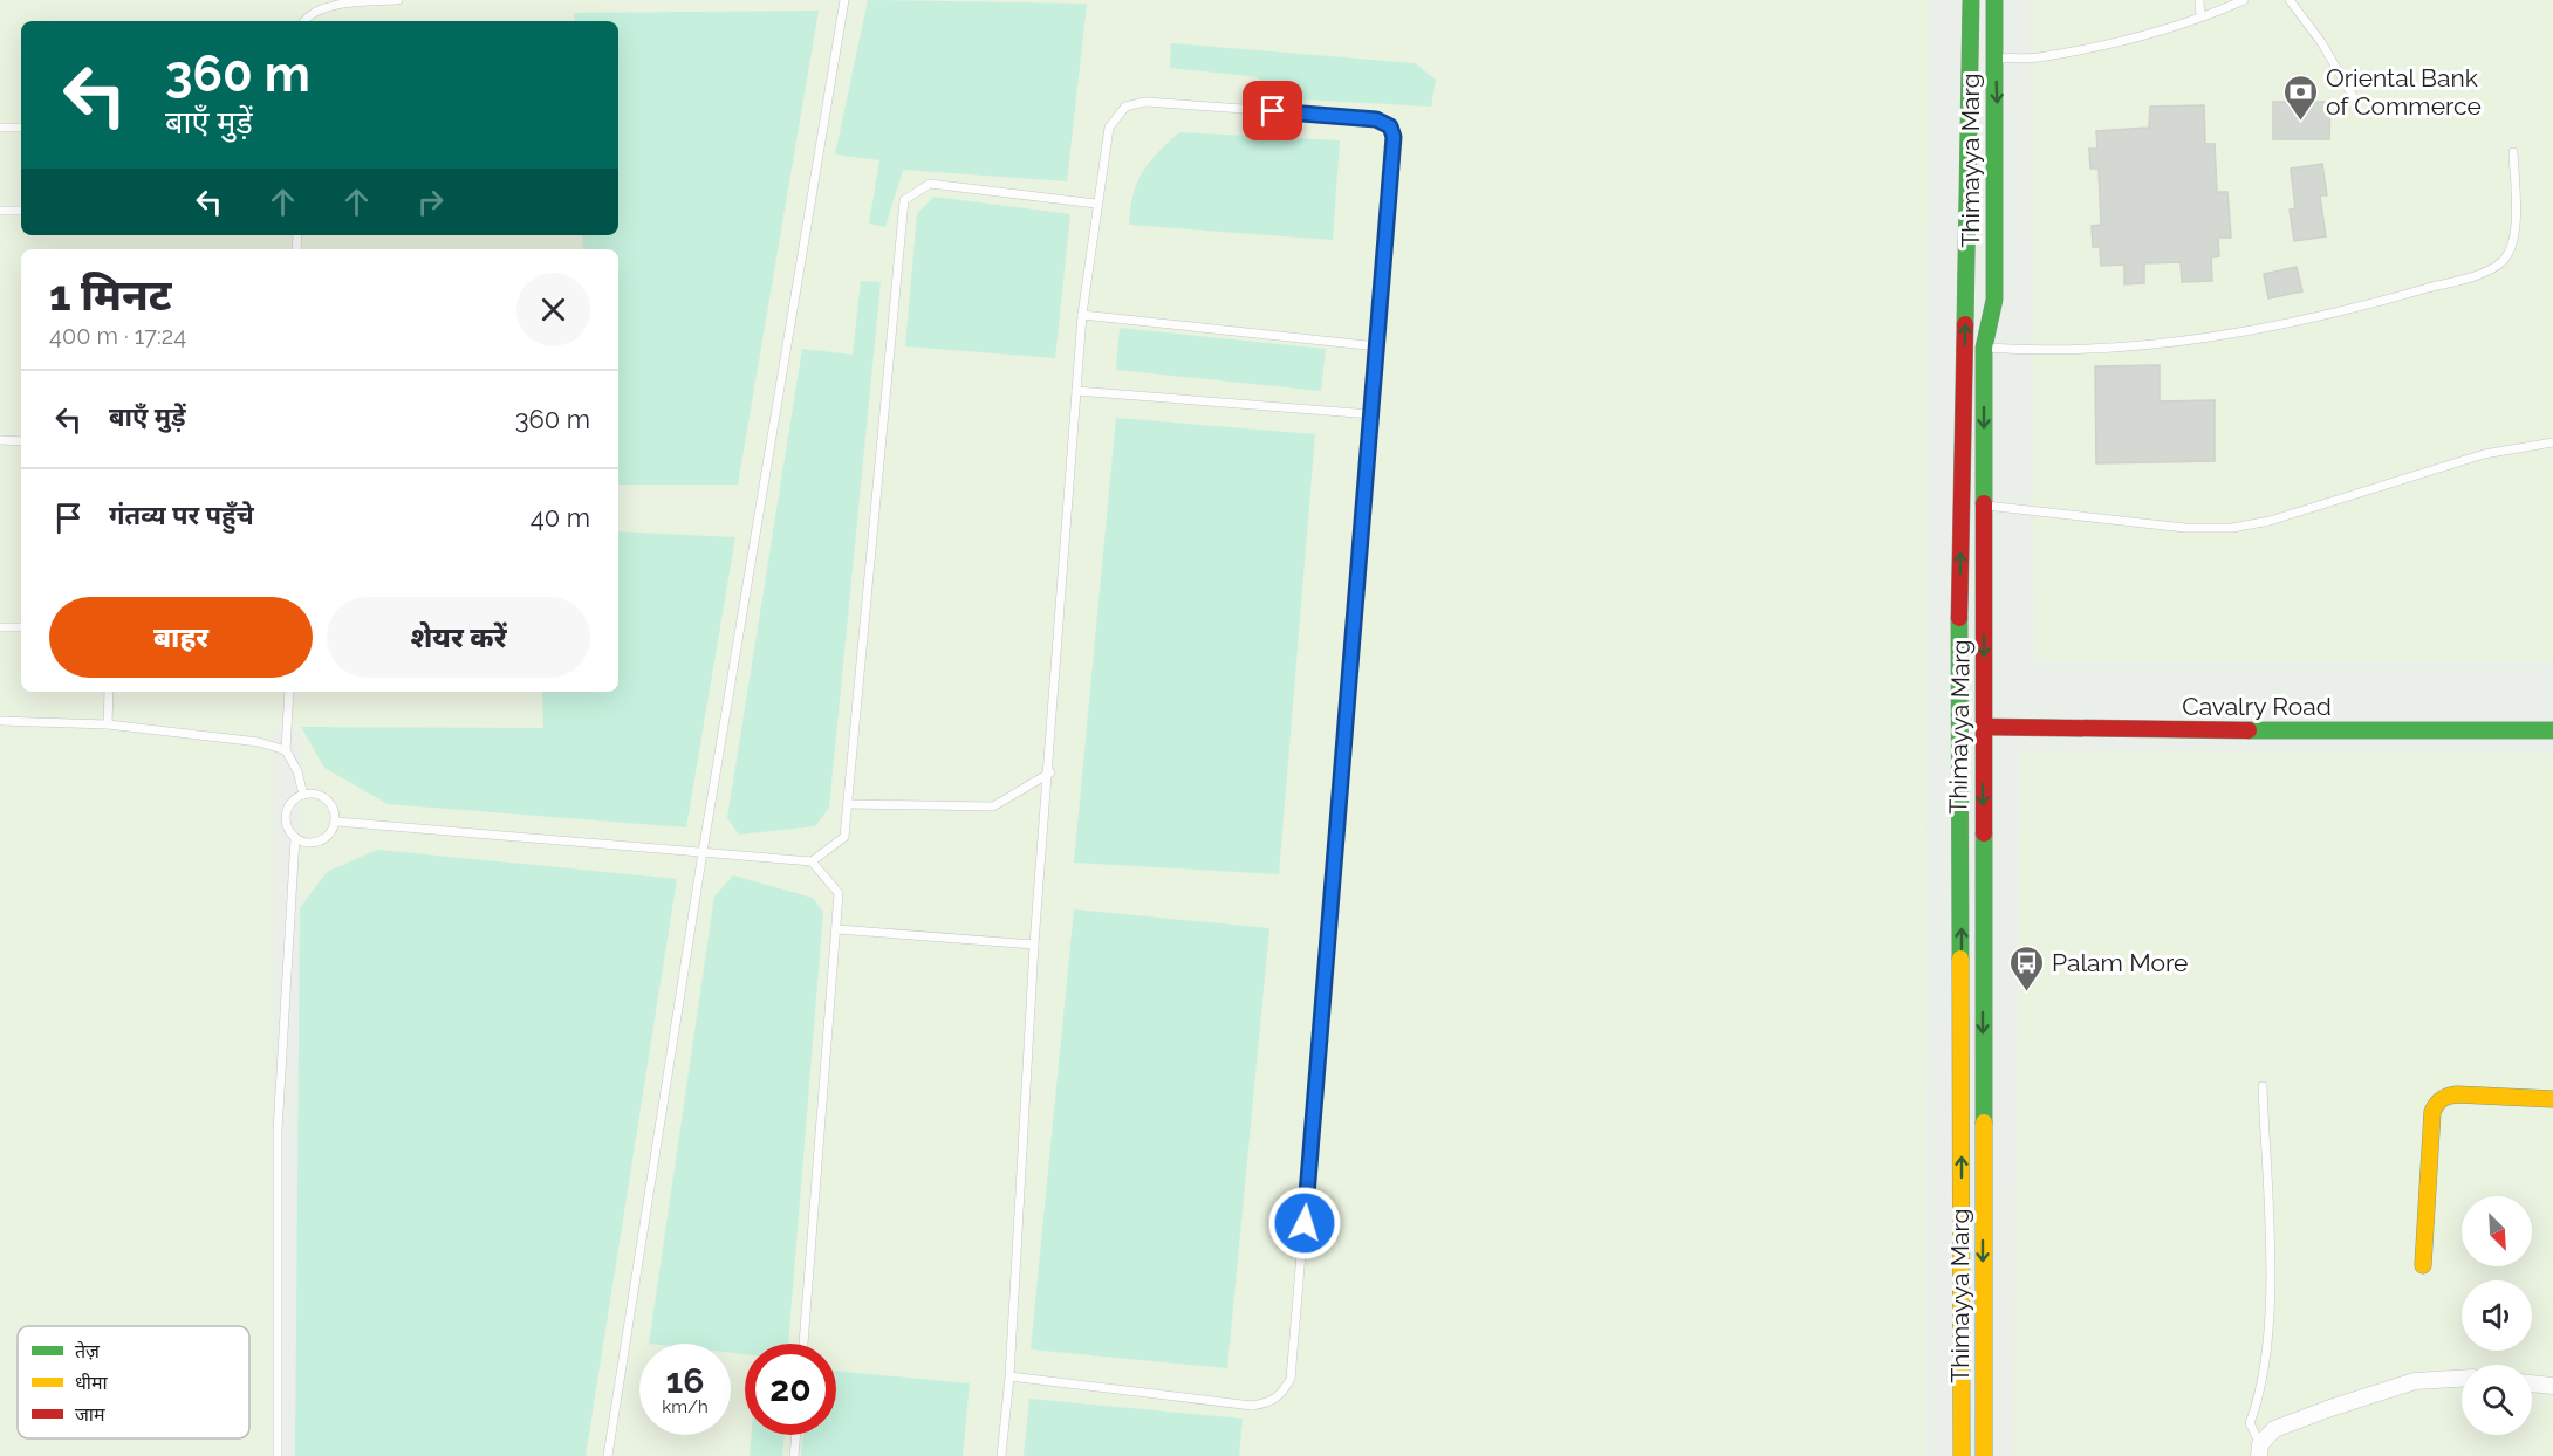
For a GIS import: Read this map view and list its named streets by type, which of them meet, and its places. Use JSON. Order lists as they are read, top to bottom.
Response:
{
  "streets": {
    "street": ["Thimayya Marg", "Cavalry Road"]
  },
  "crossings": [
    ["Thimayya Marg", "Cavalry Road"]
  ],
  "places": {
    "bank": ["Oriental Bank of Commerce"],
    "bus stop": ["Palam More"]
  },
  "legend": ["तेज़", "धीमा", "जाम"],
  "north": "bottom right",
  "page": {
    "turn": ["360 m", "बाएँ मुड़ें"],
    "heading": ["1 मिनट", "400 m · 17:24"],
    "list": [
      {
        "name": "बाएँ मुड़ें",
        "value": "360 m"
      },
      {
        "name": "गंतव्य पर पहुँचे",
        "value": "40 m"
      }
    ],
    "buttons": ["बाहर", "शेयर करें"],
    "speed": "16 km/h",
    "limit": "20"
  }
}
